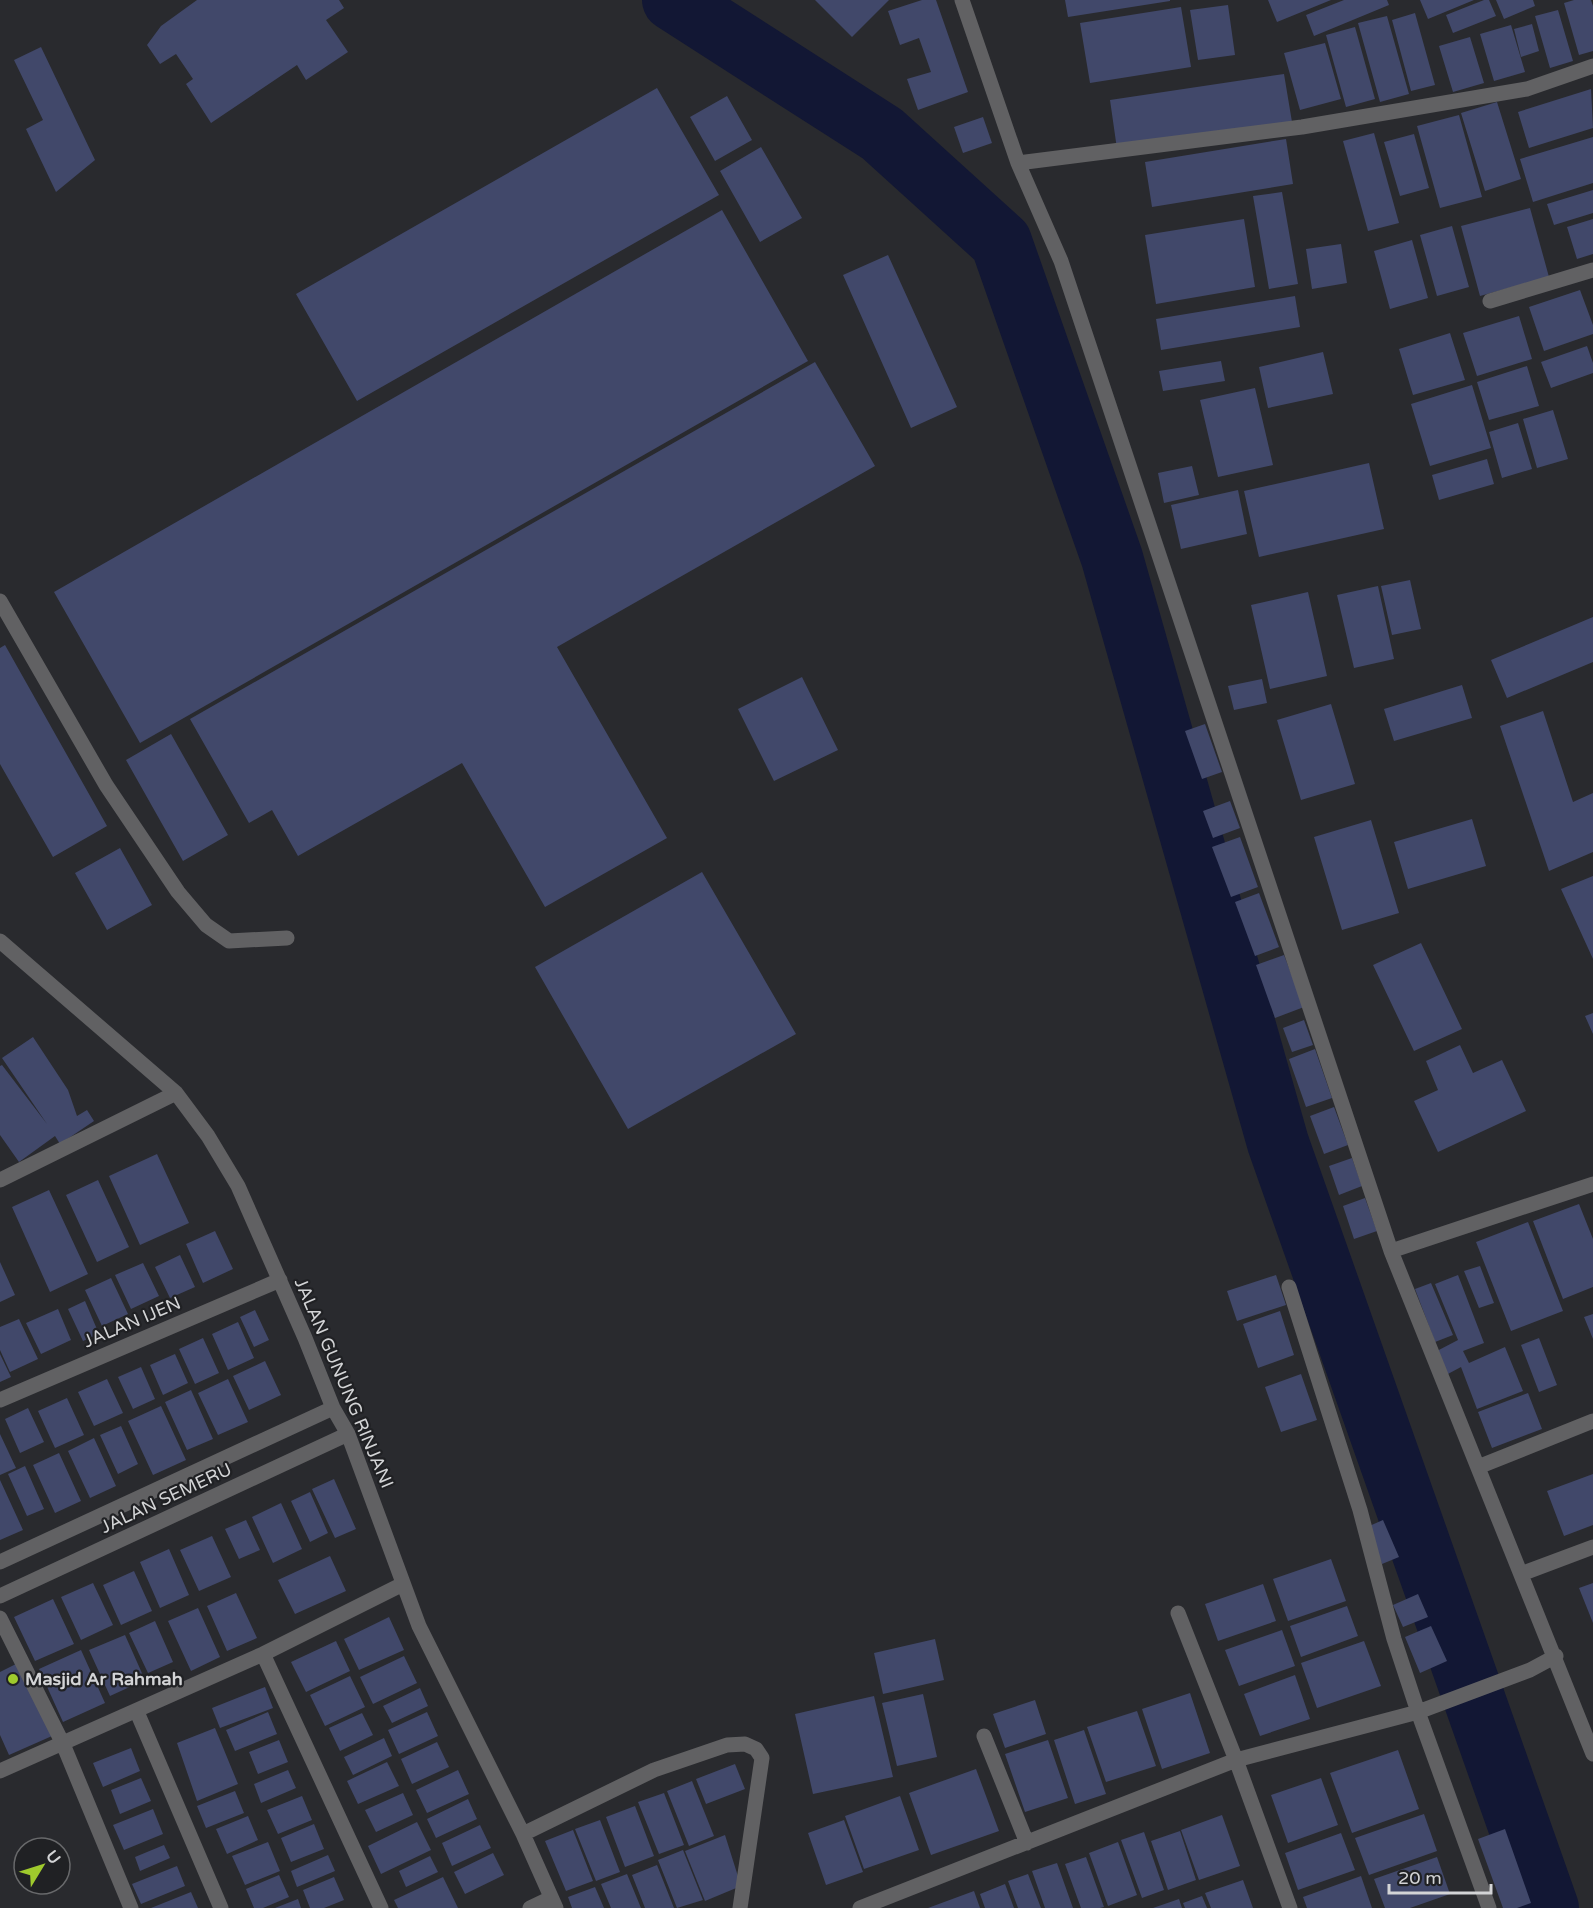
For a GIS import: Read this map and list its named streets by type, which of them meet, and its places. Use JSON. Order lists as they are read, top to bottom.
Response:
{
  "streets": {
    "street": ["JALAN IJEN", "JALAN GUNUNG RINJANI", "JALAN SEMERU"]
  },
  "crossings": [
    ["JALAN IJEN", "JALAN GUNUNG RINJANI"],
    ["JALAN GUNUNG RINJANI", "JALAN SEMERU"]
  ],
  "places": ["Masjid Ar Rahmah"],
  "scale_bar": "20 m",
  "north": "top right"
}
